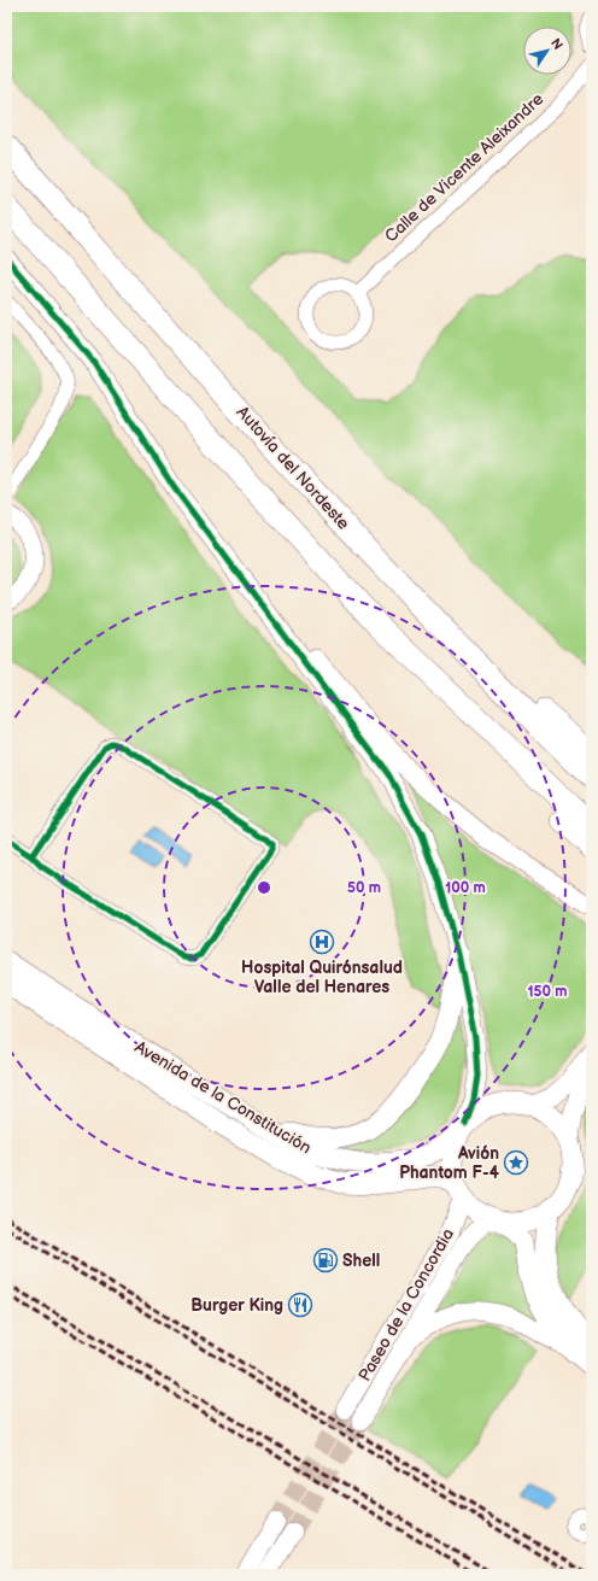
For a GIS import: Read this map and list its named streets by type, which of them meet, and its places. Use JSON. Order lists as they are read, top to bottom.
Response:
{
  "streets": {
    "highway": ["Autovía del Nordeste"],
    "main road": ["Avenida de la Constitución"],
    "street": ["Calle de Vicente Aleixandre", "Paseo de la Concordia"]
  },
  "crossings": [
    ["Avenida de la Constitución", "Paseo de la Concordia"]
  ],
  "places": {
    "hospital": ["Hospital Quirónsalud Valle del Henares"],
    "place": ["Avión Phantom F-4"],
    "fuel station": ["Shell"],
    "restaurant": ["Burger King"]
  },
  "north": "top right",
  "rings": ["50 m", "100 m", "150 m"]
}
